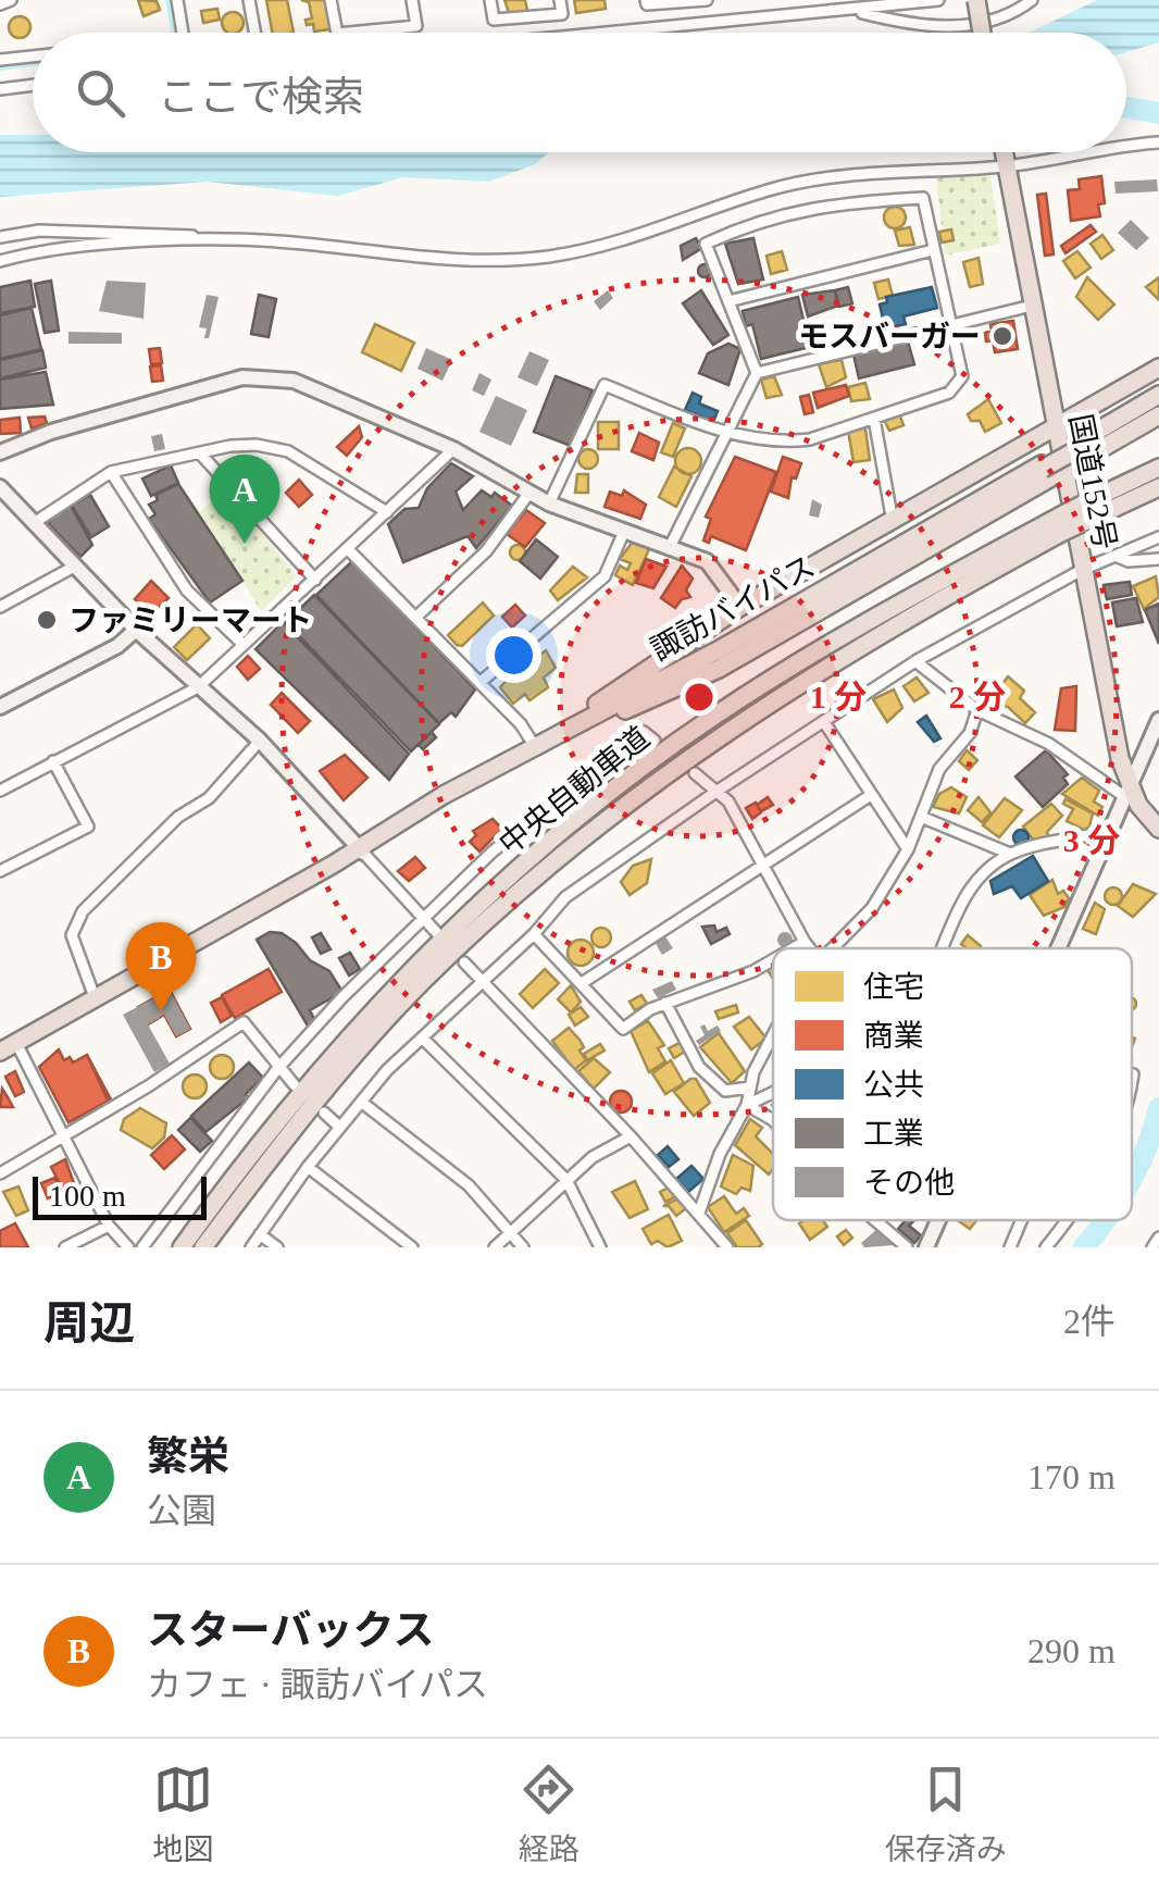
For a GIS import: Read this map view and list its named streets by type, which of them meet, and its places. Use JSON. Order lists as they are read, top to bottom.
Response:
{
  "streets": {
    "highway": ["国道152号", "諏訪バイパス", "中央自動車道"]
  },
  "places": ["モスバーガー", "ファミリーマート"],
  "legend": [
    "住宅",
    "商業",
    "公共",
    "工業",
    "その他"
  ],
  "scale_bar": "100 m",
  "page": {
    "search": "ここで検索",
    "pins": ["A", "B"],
    "scale": "100 m",
    "heading": ["周辺", "2件"],
    "list": [
      {
        "mark": "A",
        "name": "繁栄",
        "note": "公園",
        "value": "170 m"
      },
      {
        "mark": "B",
        "name": "スターバックス",
        "note": "カフェ · 諏訪バイパス",
        "value": "290 m"
      }
    ],
    "nav": ["地図", "経路", "保存済み"]
  },
  "rings": ["1 分", "2 分", "3 分"]
}
